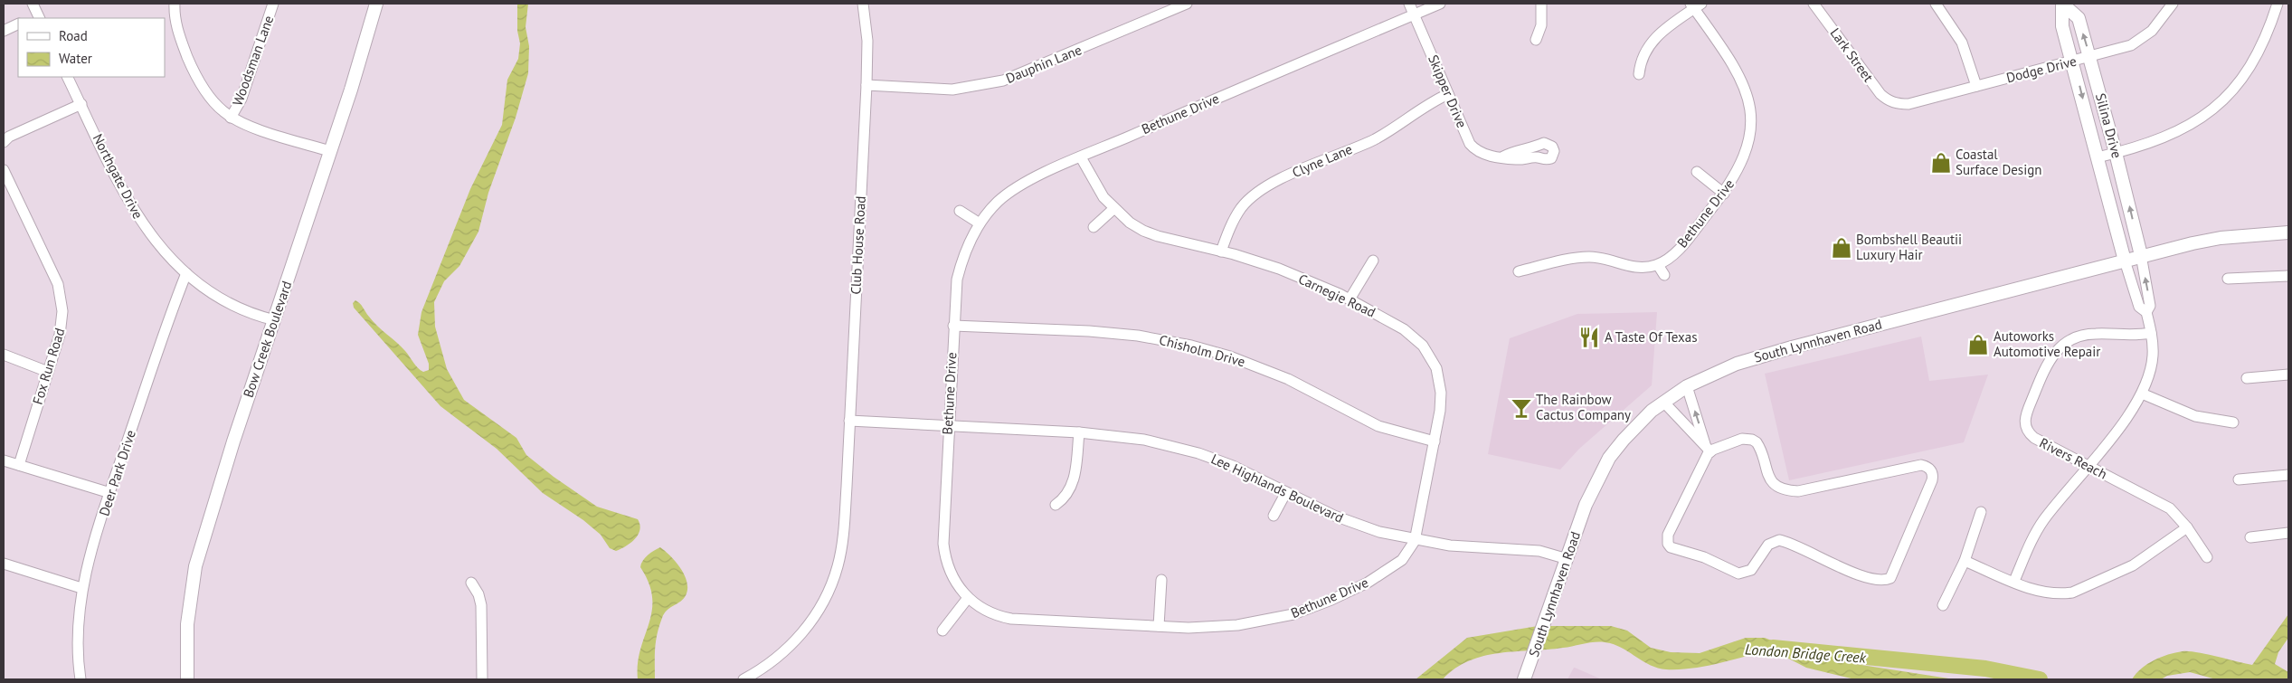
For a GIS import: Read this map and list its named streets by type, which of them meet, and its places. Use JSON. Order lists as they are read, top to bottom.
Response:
{
  "streets": {
    "street": [
      "Lark Street",
      "Woodsman Lane",
      "Dauphin Lane",
      "Dodge Drive",
      "Skipper Drive",
      "Bethune Drive",
      "Silina Drive",
      "Clyne Lane",
      "Northgate Drive",
      "Club House Road",
      "Carnegie Road",
      "Bow Creek Boulevard",
      "South Lynnhaven Road",
      "Chisholm Drive",
      "Fox Run Road",
      "Rivers Reach",
      "Deer Park Drive",
      "Lee Highlands Boulevard"
    ]
  },
  "crossings": [
    ["Lark Street", "Dodge Drive"],
    ["Dauphin Lane", "Club House Road"],
    ["Dodge Drive", "Silina Drive"],
    ["Skipper Drive", "Bethune Drive"],
    ["Skipper Drive", "Clyne Lane"],
    ["Bethune Drive", "Carnegie Road"],
    ["Bethune Drive", "Chisholm Drive"],
    ["Bethune Drive", "Lee Highlands Boulevard"],
    ["Silina Drive", "South Lynnhaven Road"],
    ["Clyne Lane", "Carnegie Road"],
    ["Northgate Drive", "Bow Creek Boulevard"],
    ["Northgate Drive", "Deer Park Drive"],
    ["Club House Road", "Lee Highlands Boulevard"],
    ["Carnegie Road", "Chisholm Drive"],
    ["Carnegie Road", "Lee Highlands Boulevard"],
    ["South Lynnhaven Road", "Lee Highlands Boulevard"]
  ],
  "water": ["London Bridge Creek"],
  "places": {
    "shop": ["Coastal Surface Design", "Bombshell Beautii Luxury Hair", "Autoworks Automotive Repair"],
    "restaurant": ["A Taste Of Texas"],
    "bar": ["The Rainbow Cactus Company"]
  },
  "legend": ["Road", "Water"]
}
